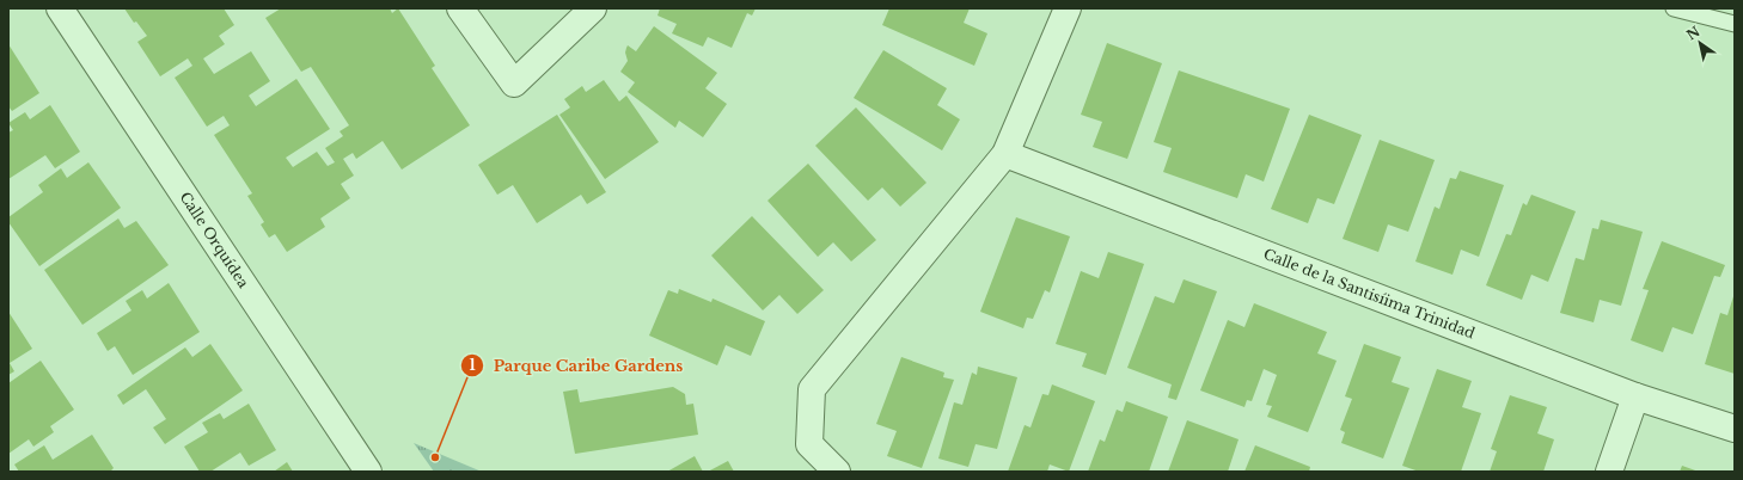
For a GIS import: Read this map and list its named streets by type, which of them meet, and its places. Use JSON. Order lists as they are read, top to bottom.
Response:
{
  "streets": {
    "street": ["Calle Orquídea", "Calle de la Santisíima Trinidad"]
  },
  "places": ["Parque Caribe Gardens"],
  "north": "top left"
}
